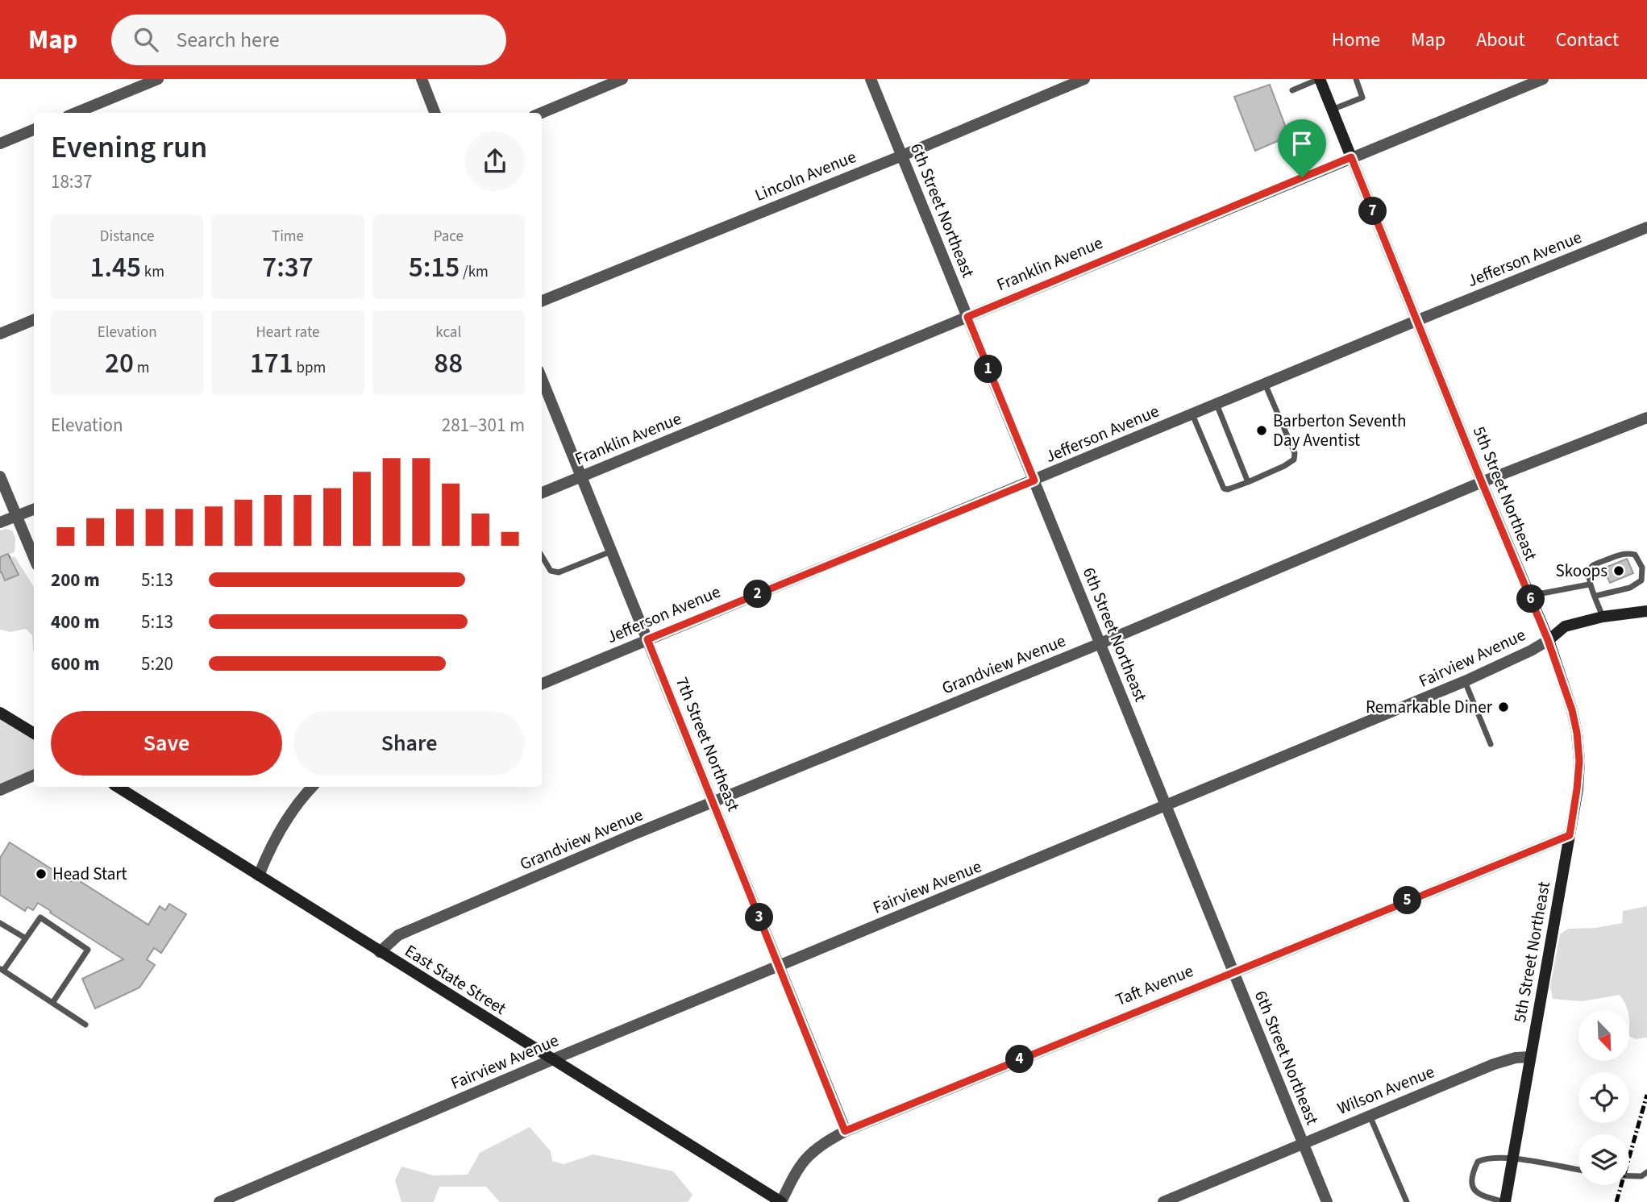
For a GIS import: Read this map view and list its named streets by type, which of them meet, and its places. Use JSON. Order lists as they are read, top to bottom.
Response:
{
  "streets": {
    "main road": ["5th Street Northeast", "Fairview Avenue", "East State Street"],
    "street": [
      "Lincoln Avenue",
      "6th Street Northeast",
      "Jefferson Avenue",
      "Franklin Avenue",
      "Grandview Avenue",
      "7th Street Northeast",
      "Taft Avenue",
      "Wilson Avenue"
    ]
  },
  "crossings": [
    ["Lincoln Avenue", "6th Street Northeast"],
    ["6th Street Northeast", "Jefferson Avenue"],
    ["6th Street Northeast", "Franklin Avenue"],
    ["6th Street Northeast", "Fairview Avenue"],
    ["6th Street Northeast", "Grandview Avenue"],
    ["6th Street Northeast", "Taft Avenue"],
    ["6th Street Northeast", "Wilson Avenue"],
    ["Jefferson Avenue", "5th Street Northeast"],
    ["Jefferson Avenue", "7th Street Northeast"],
    ["Franklin Avenue", "5th Street Northeast"],
    ["Franklin Avenue", "7th Street Northeast"],
    ["5th Street Northeast", "Fairview Avenue"],
    ["5th Street Northeast", "Grandview Avenue"],
    ["5th Street Northeast", "Taft Avenue"],
    ["5th Street Northeast", "Wilson Avenue"],
    ["Fairview Avenue", "7th Street Northeast"],
    ["Fairview Avenue", "East State Street"],
    ["Grandview Avenue", "7th Street Northeast"],
    ["Grandview Avenue", "East State Street"],
    ["7th Street Northeast", "Taft Avenue"],
    ["East State Street", "Taft Avenue"]
  ],
  "places": [
    "Barberton Seventh Day Aventist",
    "Skoops",
    "Remarkable Diner",
    "Head Start"
  ],
  "north": "bottom right",
  "page": {
    "header": "Map",
    "search": "Search here",
    "nav": [
      "Home",
      "Map",
      "About",
      "Contact"
    ],
    "heading": ["Evening run", "18:37"],
    "pins": [
      "7",
      "1",
      "2",
      "6",
      "5",
      "3",
      "4"
    ],
    "stats": [
      ["Distance", "1.45 km"],
      ["Time", "7:37"],
      ["Pace", "5:15 /km"],
      ["Elevation", "20 m"],
      ["Heart rate", "171 bpm"],
      ["kcal", "88"]
    ],
    "chart": ["Elevation", "281–301 m"],
    "list": [
      {
        "name": "200 m",
        "note": "5:13"
      },
      {
        "name": "400 m",
        "note": "5:13"
      },
      {
        "name": "600 m",
        "note": "5:20"
      }
    ],
    "buttons": ["Save", "Share"]
  }
}
